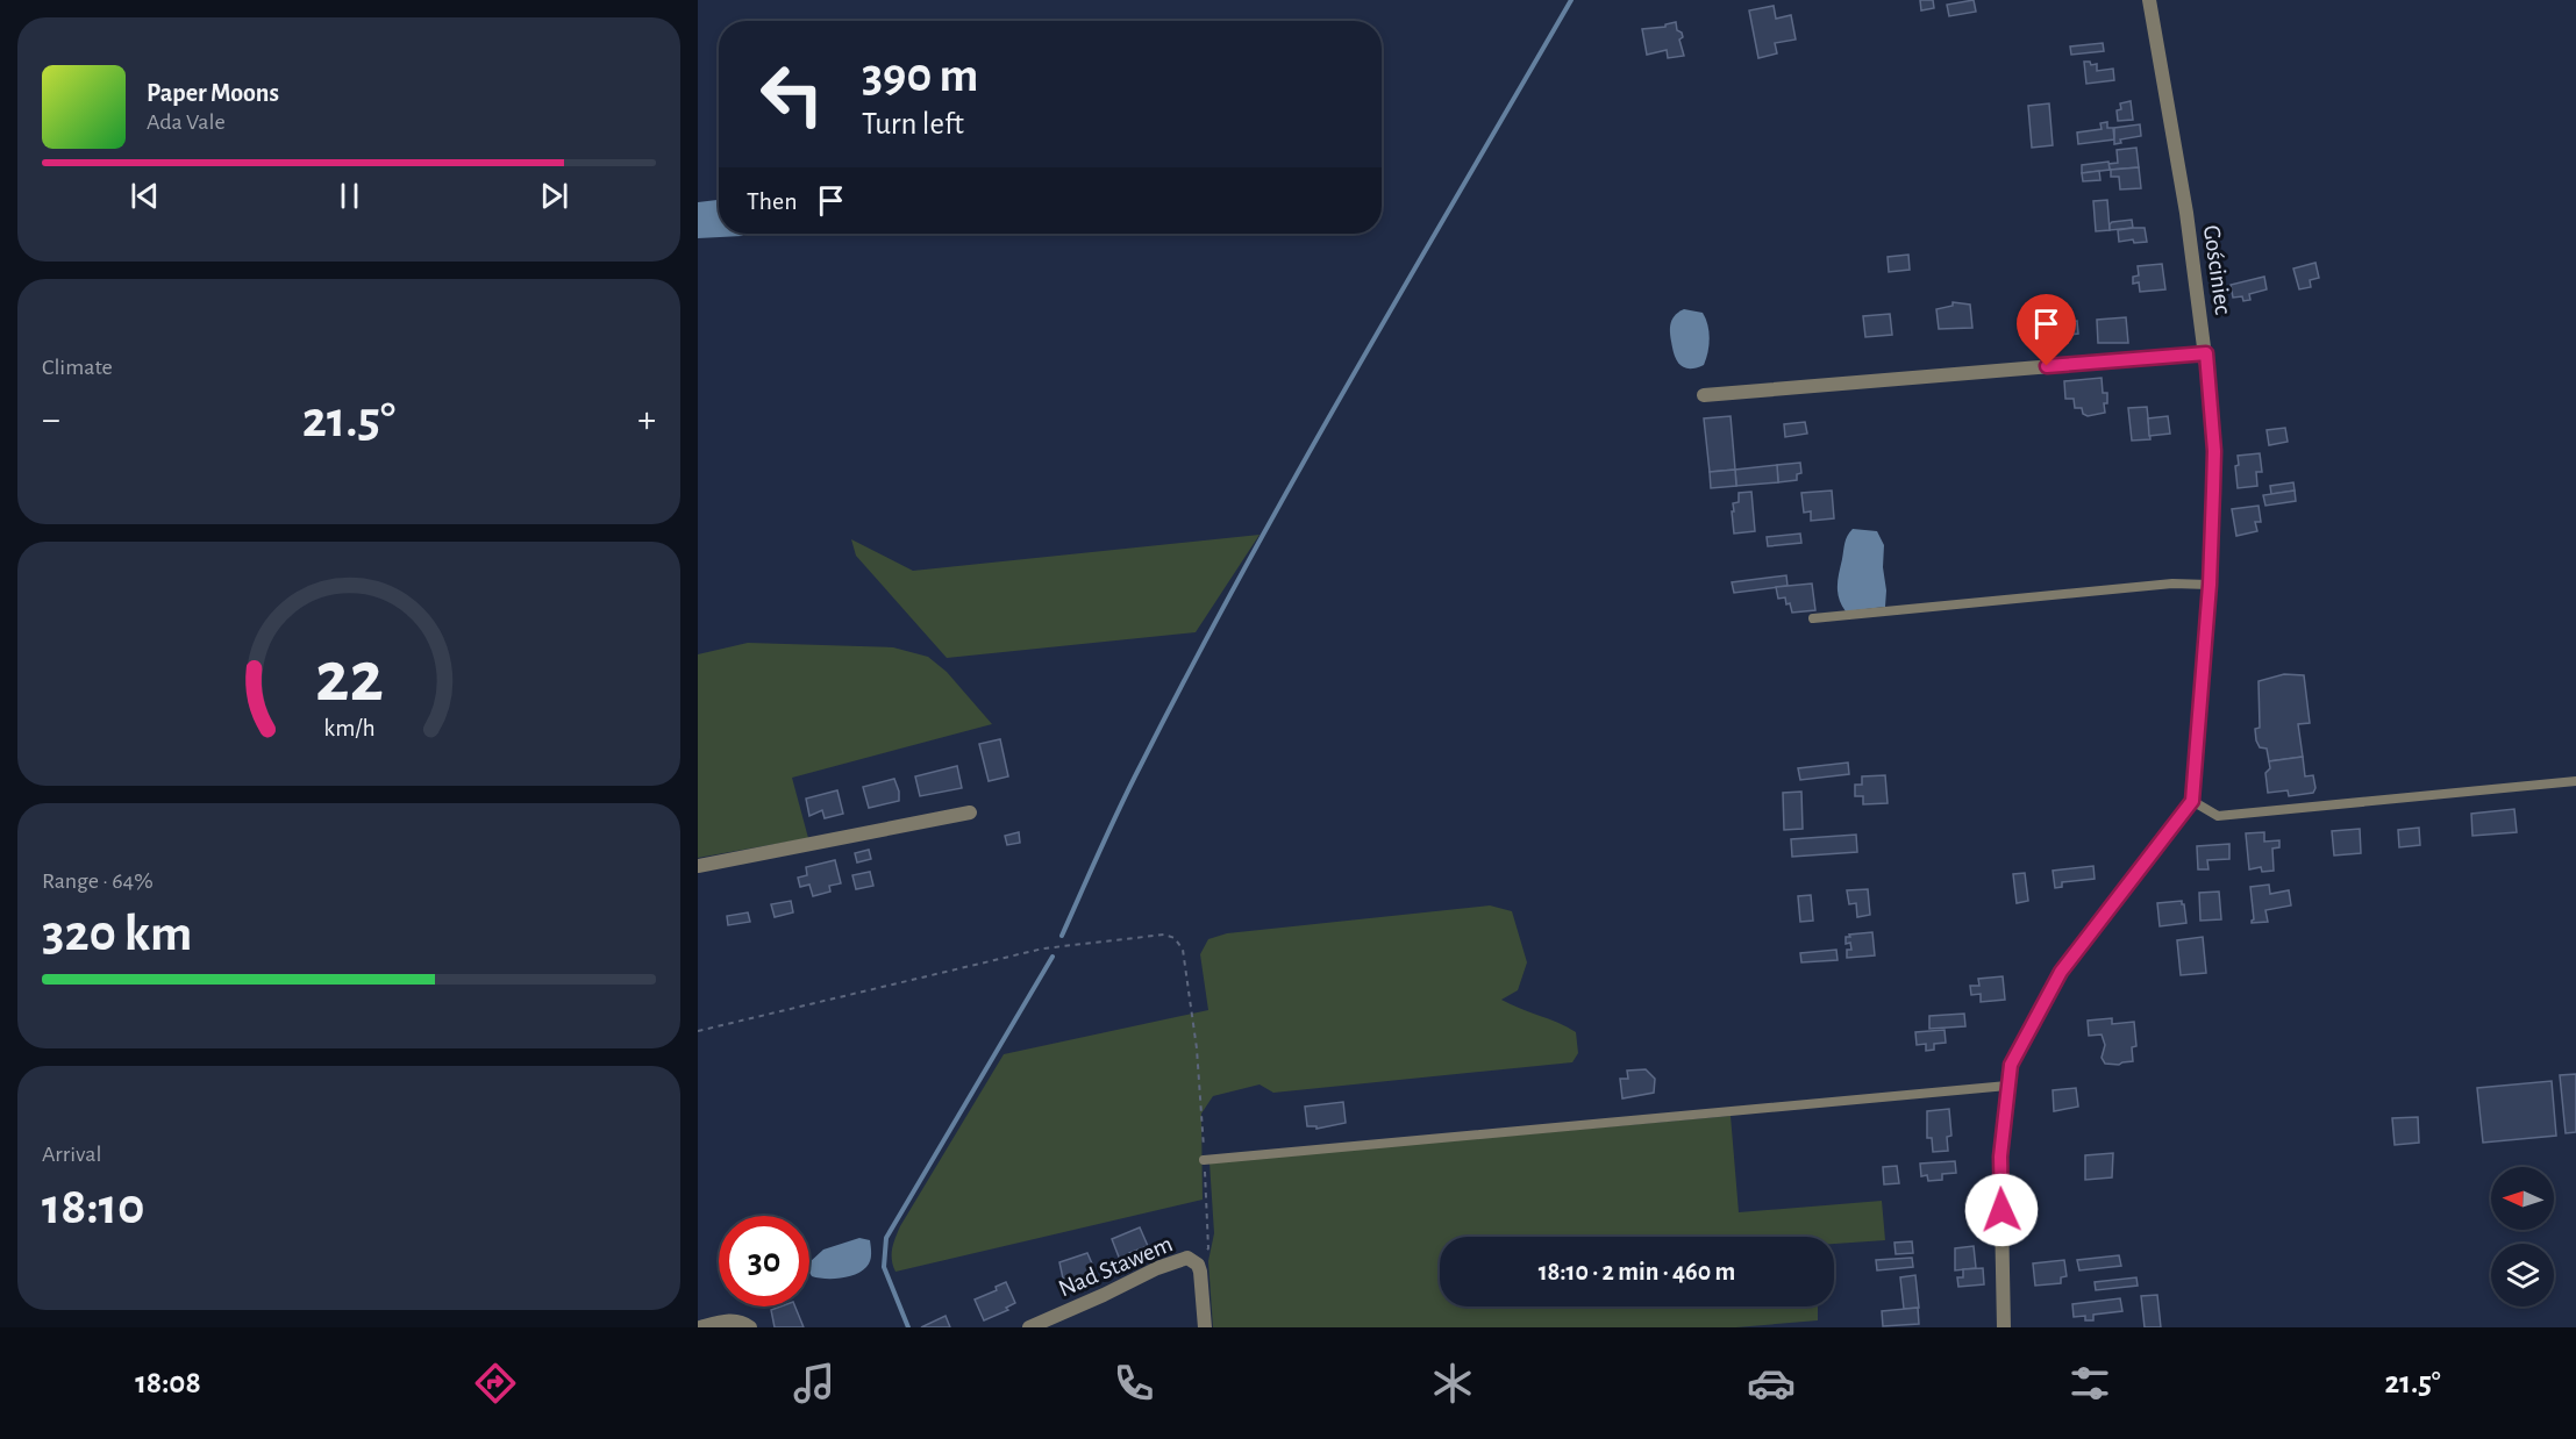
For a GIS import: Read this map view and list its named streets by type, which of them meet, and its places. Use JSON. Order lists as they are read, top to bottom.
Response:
{
  "streets": {
    "street": ["Gościniec", "Nad Stawem"]
  },
  "north": "left",
  "page": {
    "turn": ["390 m", "Turn left"],
    "song": ["Paper Moons", "Ada Vale"],
    "then": "Then",
    "tile": [
      "Climate",
      ["Range · 64%", "320 km"],
      ["Arrival", "18:10"]
    ],
    "heat": ["−", "21.5°", "+"],
    "limit": "30",
    "trip": "18:10 · 2 min · 460 m",
    "tabs": ["18:08", "21.5°"],
    "gauge": ["22", "km/h"]
  }
}
